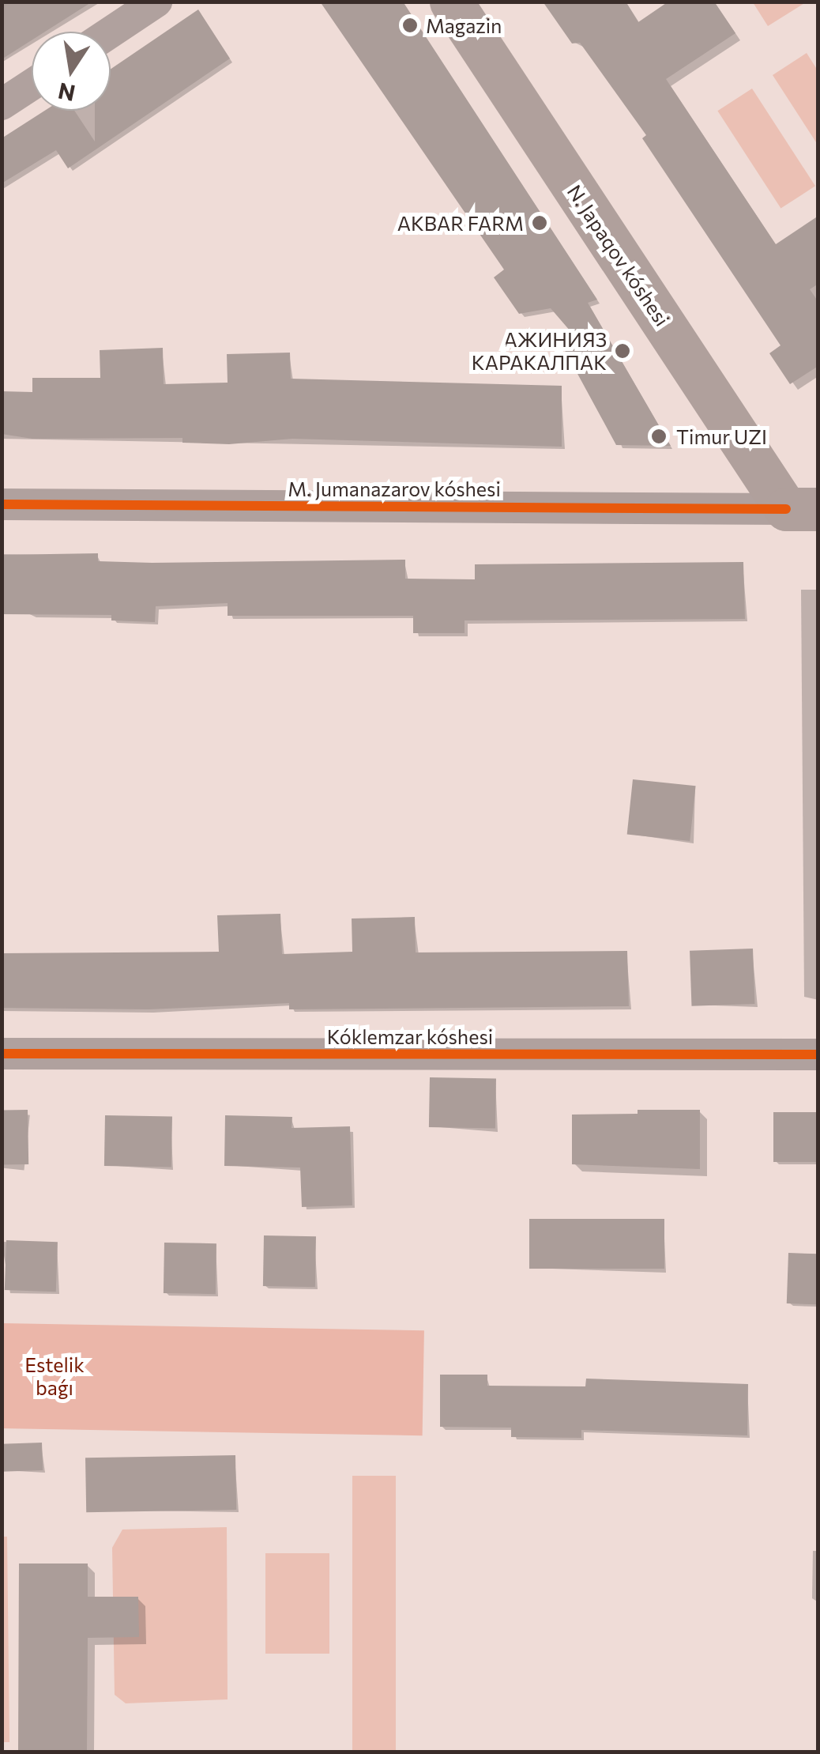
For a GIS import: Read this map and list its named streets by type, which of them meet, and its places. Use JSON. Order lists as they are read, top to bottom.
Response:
{
  "streets": {
    "main road": ["N. Japaqov kóshesi"],
    "street": ["M. Jumanazarov kóshesi", "Kóklemzar kóshesi"]
  },
  "crossings": [
    ["N. Japaqov kóshesi", "M. Jumanazarov kóshesi"]
  ],
  "parks": ["Estelik baǵı"],
  "places": [
    "Magazin",
    "AKBAR FARM",
    "АЖИНИЯЗ КАРАКАЛПАК",
    "Timur UZI"
  ],
  "north": "bottom"
}
